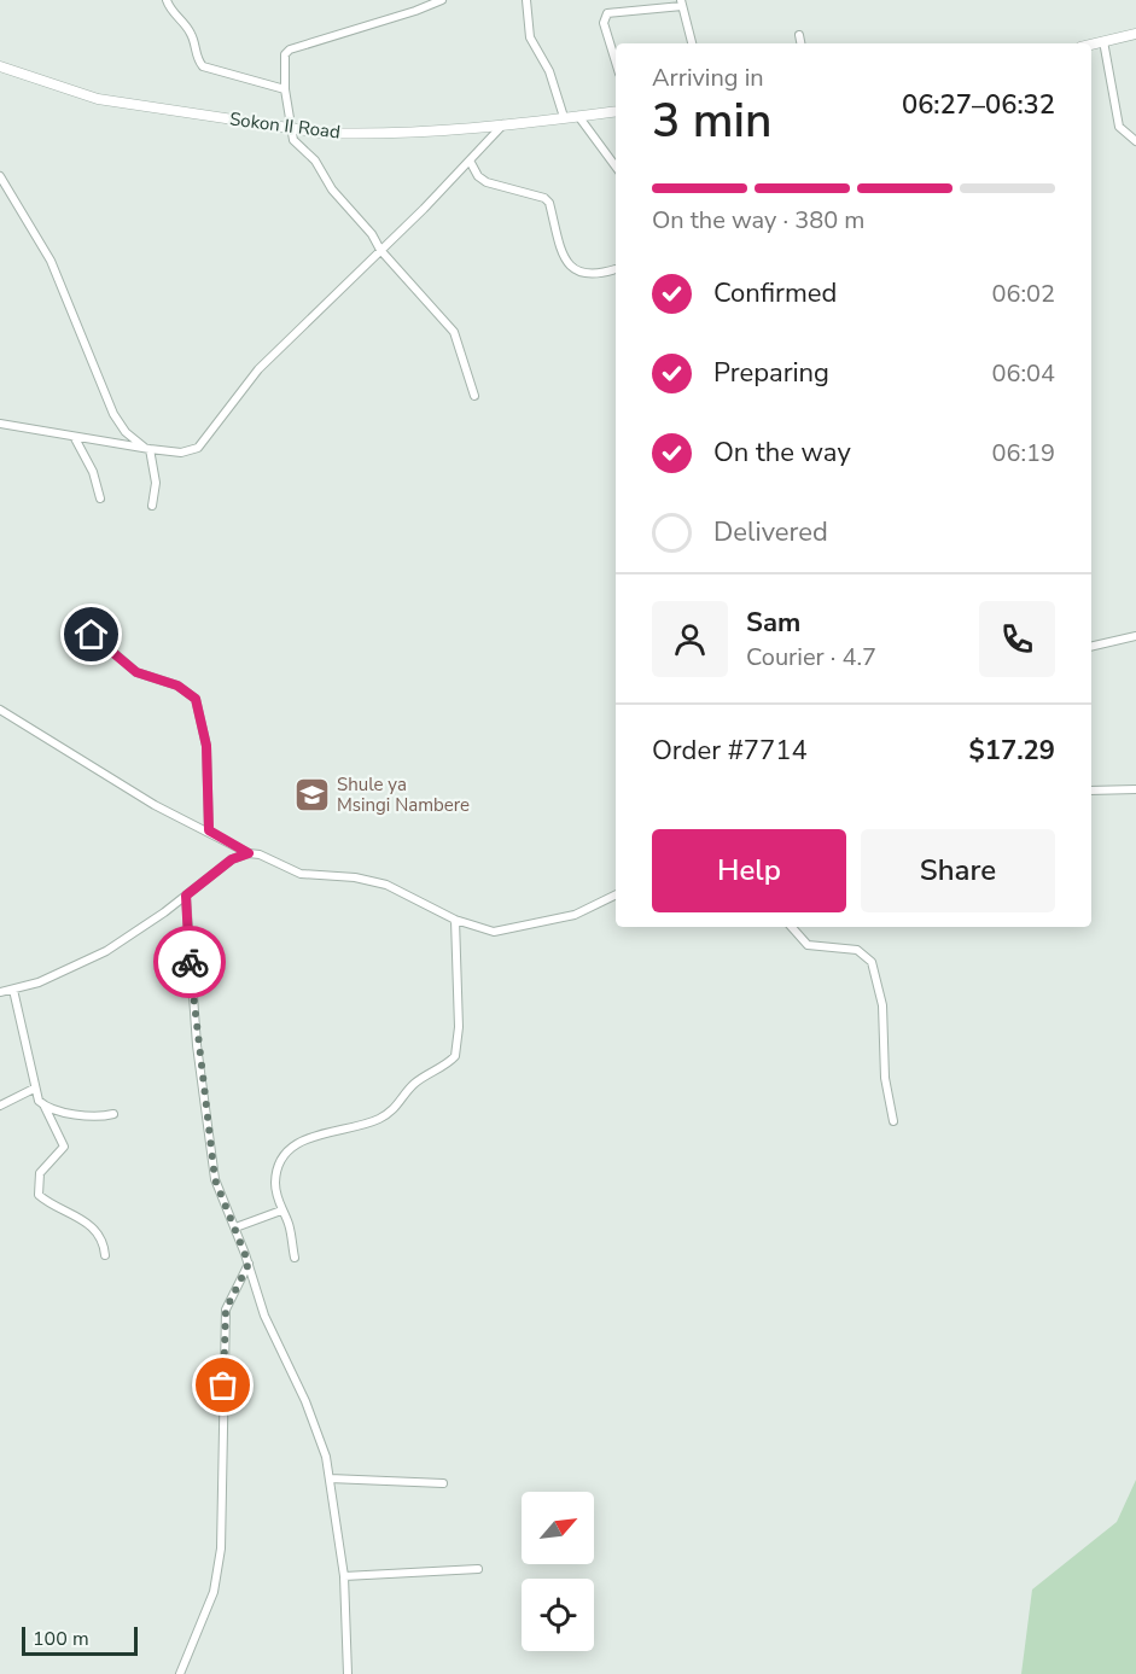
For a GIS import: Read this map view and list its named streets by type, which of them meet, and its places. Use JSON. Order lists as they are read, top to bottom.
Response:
{
  "streets": {
    "street": ["Sokon II Road"]
  },
  "places": {
    "school or university": ["Shule ya Msingi Nambere"]
  },
  "scale_bar": "100 m",
  "north": "top right",
  "page": {
    "heading": ["3 min", "Arriving in", "06:27–06:32"],
    "panel": [
      "Sam",
      "Courier · 4.7",
      "Order #7714",
      "$17.29"
    ],
    "bar": "On the way · 380 m",
    "list": [
      ["Confirmed", "06:02"],
      ["Preparing", "06:04"],
      ["On the way", "06:19"],
      "Delivered"
    ],
    "buttons": ["Help", "Share"],
    "scale": "100 m"
  }
}
